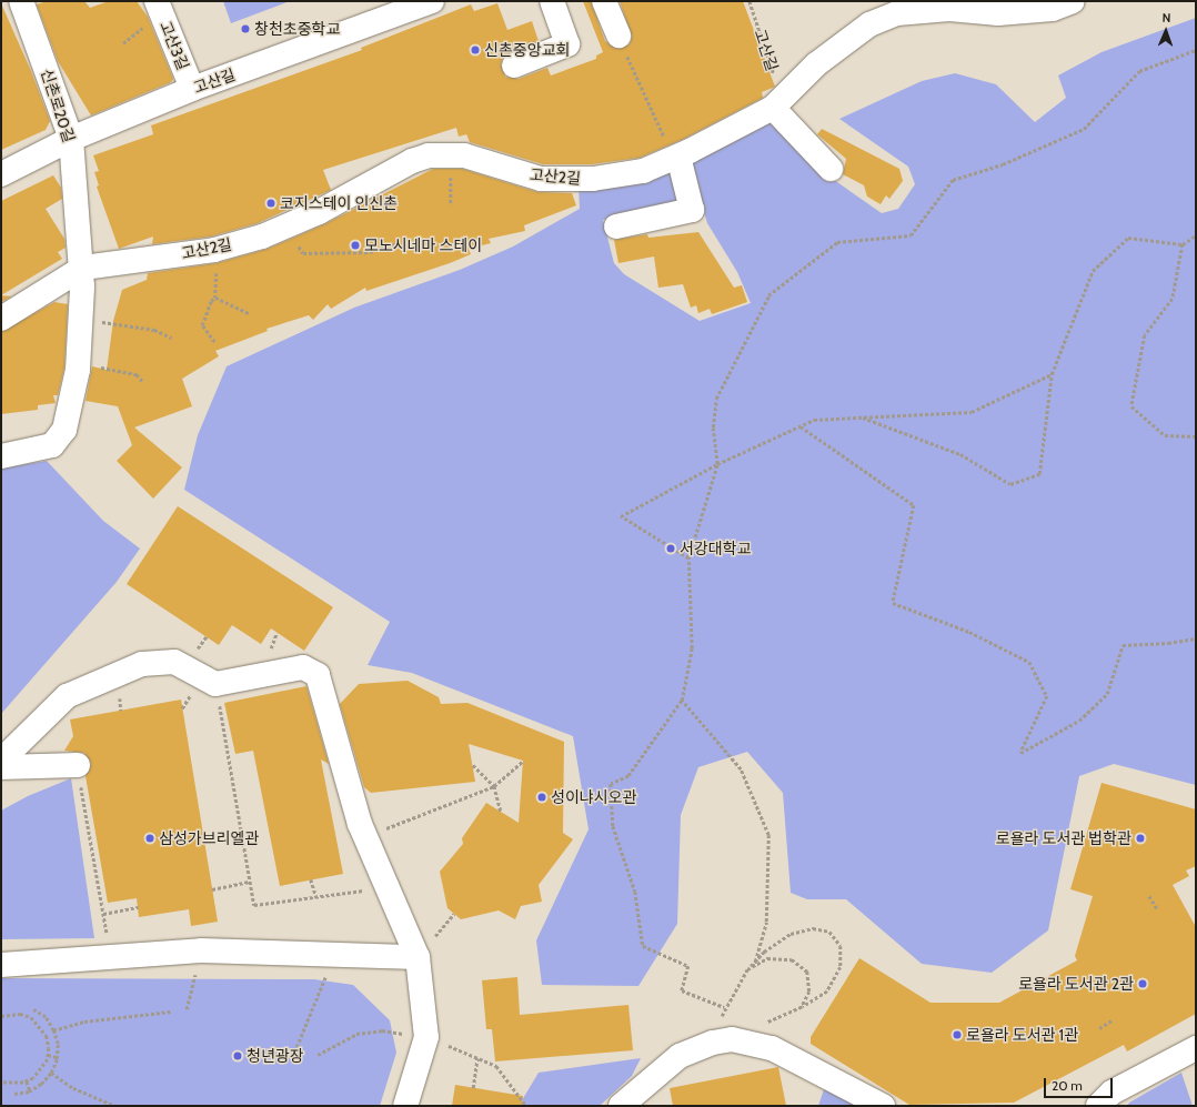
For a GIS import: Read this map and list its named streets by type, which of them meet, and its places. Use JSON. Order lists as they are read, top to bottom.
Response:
{
  "streets": {
    "street": [
      "고산3길",
      "고산길",
      "신촌로20길",
      "고산2길"
    ]
  },
  "crossings": [
    ["고산3길", "고산길"],
    ["고산길", "신촌로20길"],
    ["고산길", "고산2길"],
    ["신촌로20길", "고산2길"]
  ],
  "places": [
    "창천초중학교",
    "신촌중앙교회",
    "코지스테이 인신촌",
    "모노시네마 스테이",
    "서강대학교",
    "성이냐시오관",
    "삼성가브리엘관",
    "로욜라 도서관 법학관",
    "로욜라 도서관 2관",
    "로욜라 도서관 1관",
    "청년광장"
  ],
  "scale_bar": "20 m",
  "north": "top"
}
